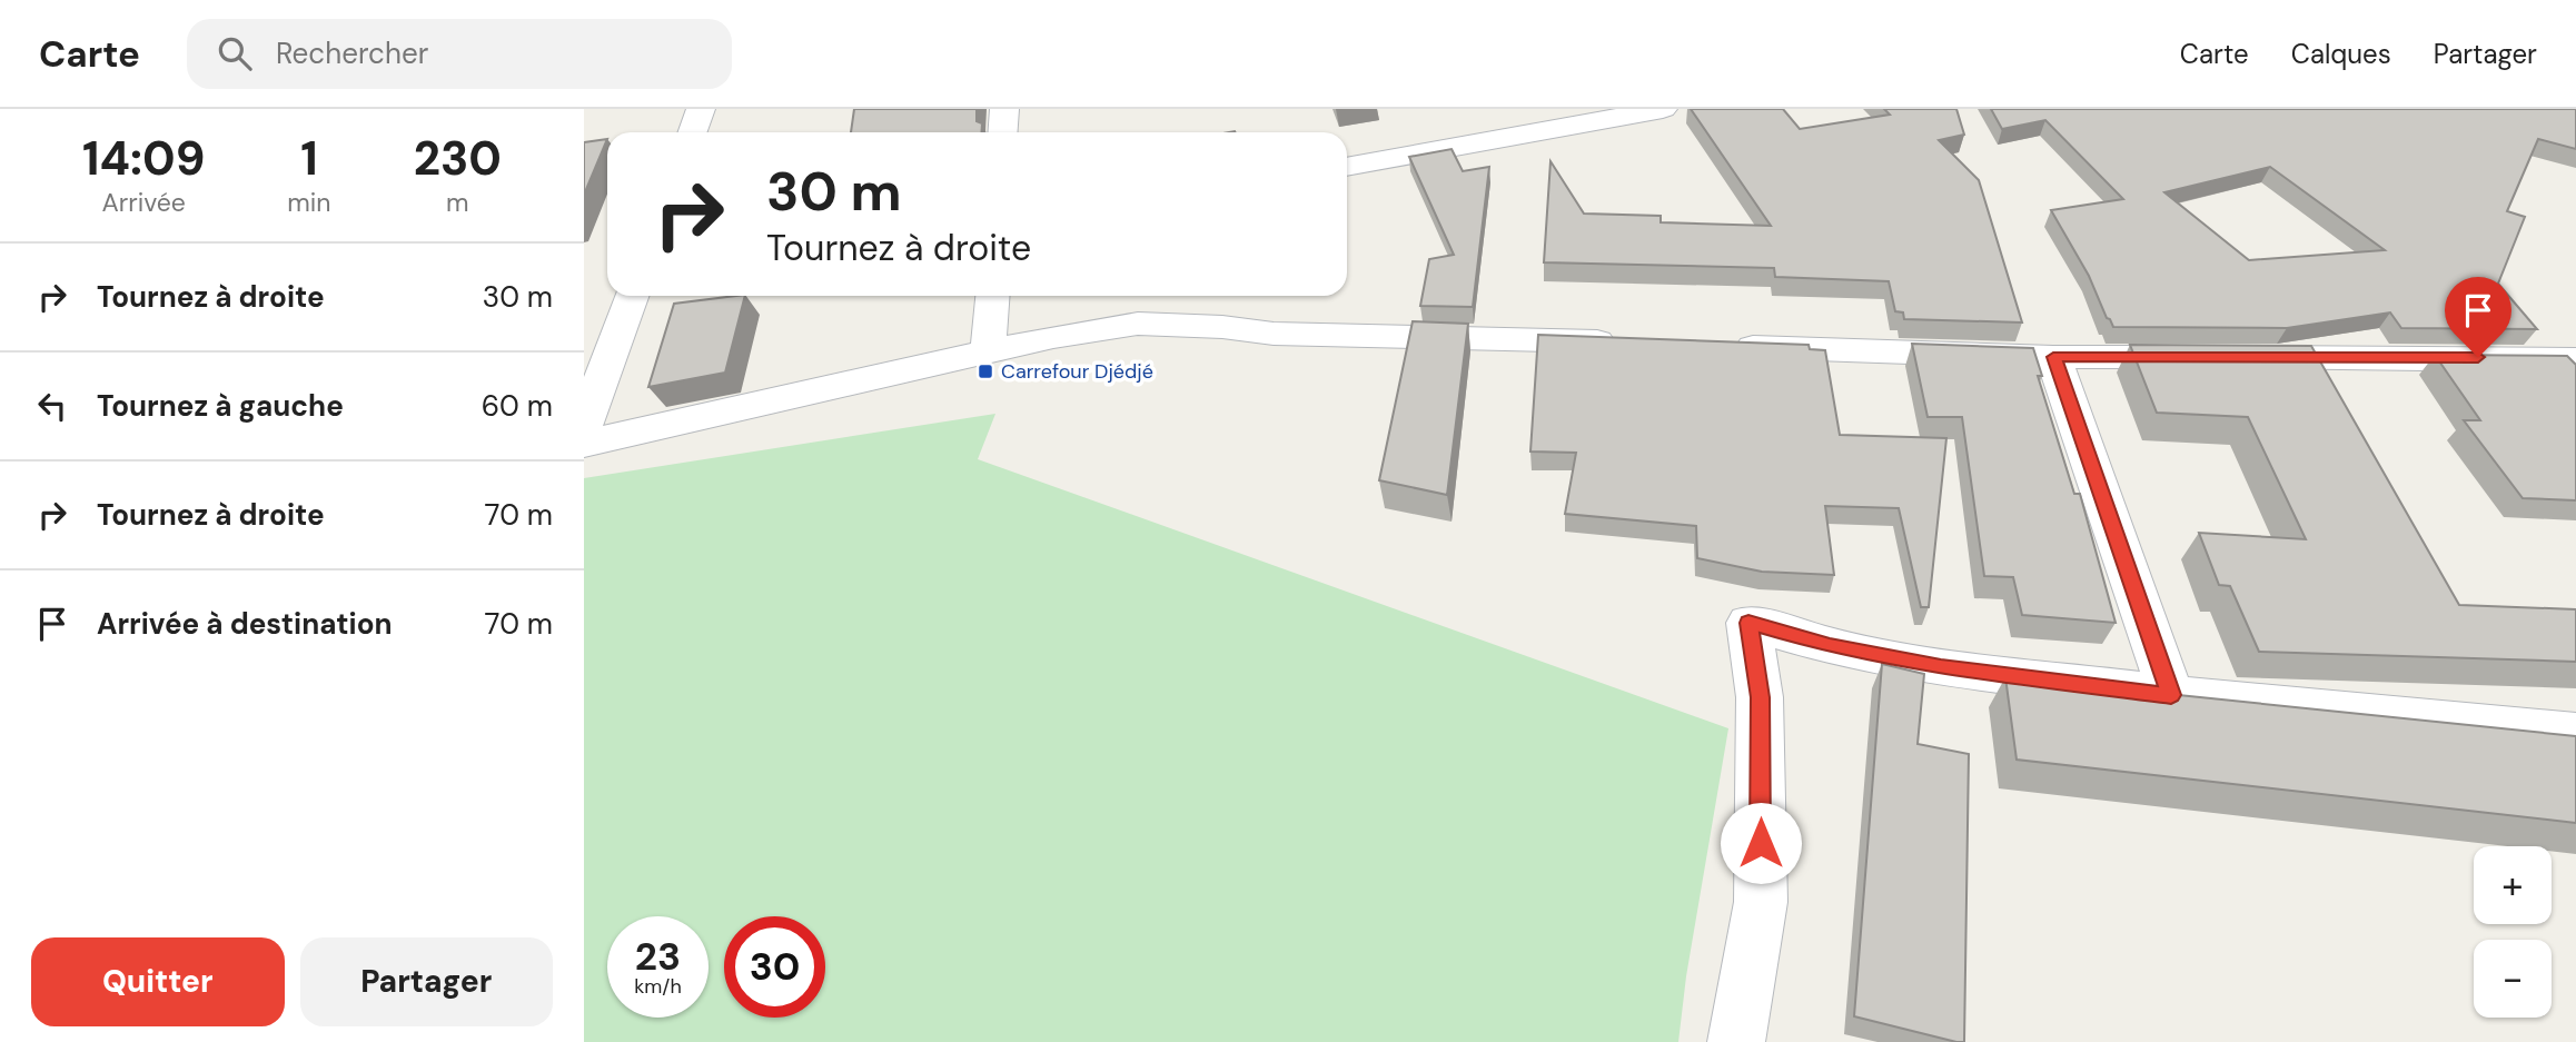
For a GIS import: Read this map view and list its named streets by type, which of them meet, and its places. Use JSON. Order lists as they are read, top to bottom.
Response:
{
  "places": {
    "transit": ["Carrefour Djédjé"]
  },
  "page": {
    "header": "Carte",
    "search": "Rechercher",
    "nav": ["Carte", "Calques", "Partager"],
    "eta": [
      "14:09",
      "Arrivée",
      "1",
      "min",
      "230",
      "m"
    ],
    "turn": ["30 m", "Tournez à droite"],
    "list": [
      {
        "name": "Tournez à droite",
        "value": "30 m"
      },
      {
        "name": "Tournez à gauche",
        "value": "60 m"
      },
      {
        "name": "Tournez à droite",
        "value": "70 m"
      },
      {
        "name": "Arrivée à destination",
        "value": "70 m"
      }
    ],
    "map_buttons": ["+", "−"],
    "speed": "23 km/h",
    "limit": "30",
    "buttons": ["Quitter", "Partager"]
  }
}
